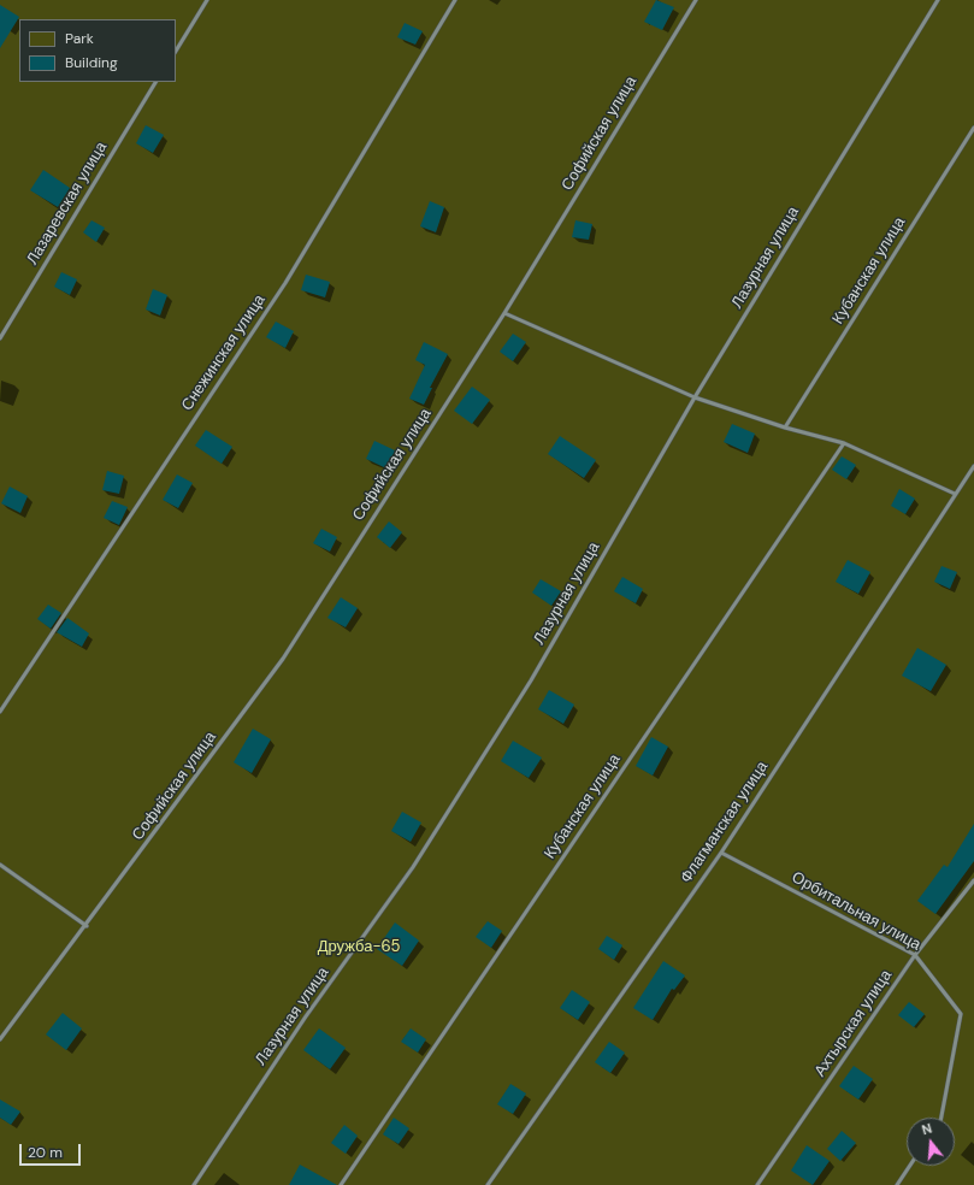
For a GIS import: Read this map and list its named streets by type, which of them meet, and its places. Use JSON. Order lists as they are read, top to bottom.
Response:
{
  "streets": {
    "lane": [
      "Софийская улица",
      "Лазаревская улица",
      "Лазурная улица",
      "Кубанская улица",
      "Снежинская улица",
      "Флагманская улица",
      "Орбитальная улица",
      "Ахтырская улица"
    ]
  },
  "crossings": [
    ["Флагманская улица", "Орбитальная улица"],
    ["Орбитальная улица", "Ахтырская улица"]
  ],
  "parks": ["Дружба-65"],
  "legend": ["Park", "Building"],
  "scale_bar": "20 m",
  "north": "top"
}
